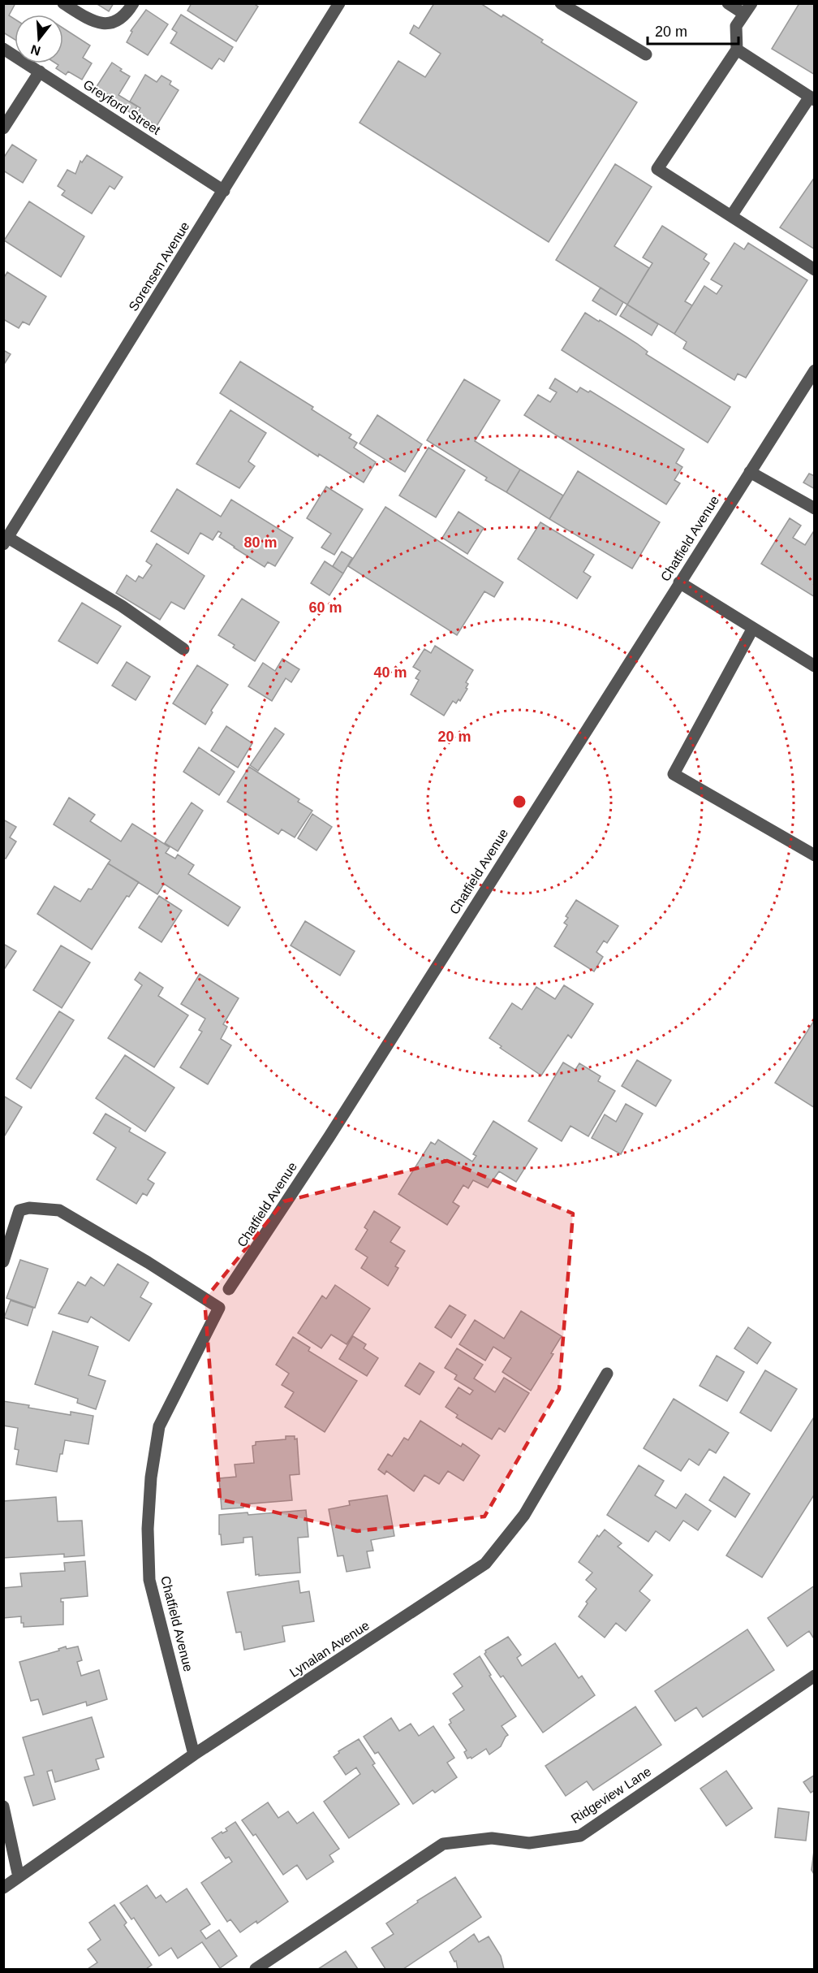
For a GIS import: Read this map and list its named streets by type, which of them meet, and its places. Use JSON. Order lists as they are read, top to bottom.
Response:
{
  "streets": {
    "street": [
      "Greyford Street",
      "Sorensen Avenue",
      "Chatfield Avenue",
      "Lynalan Avenue",
      "Ridgeview Lane"
    ]
  },
  "crossings": [
    ["Greyford Street", "Sorensen Avenue"],
    ["Chatfield Avenue", "Lynalan Avenue"]
  ],
  "scale_bar": "20 m",
  "north": "bottom",
  "rings": [
    "80 m",
    "60 m",
    "40 m",
    "20 m"
  ]
}
